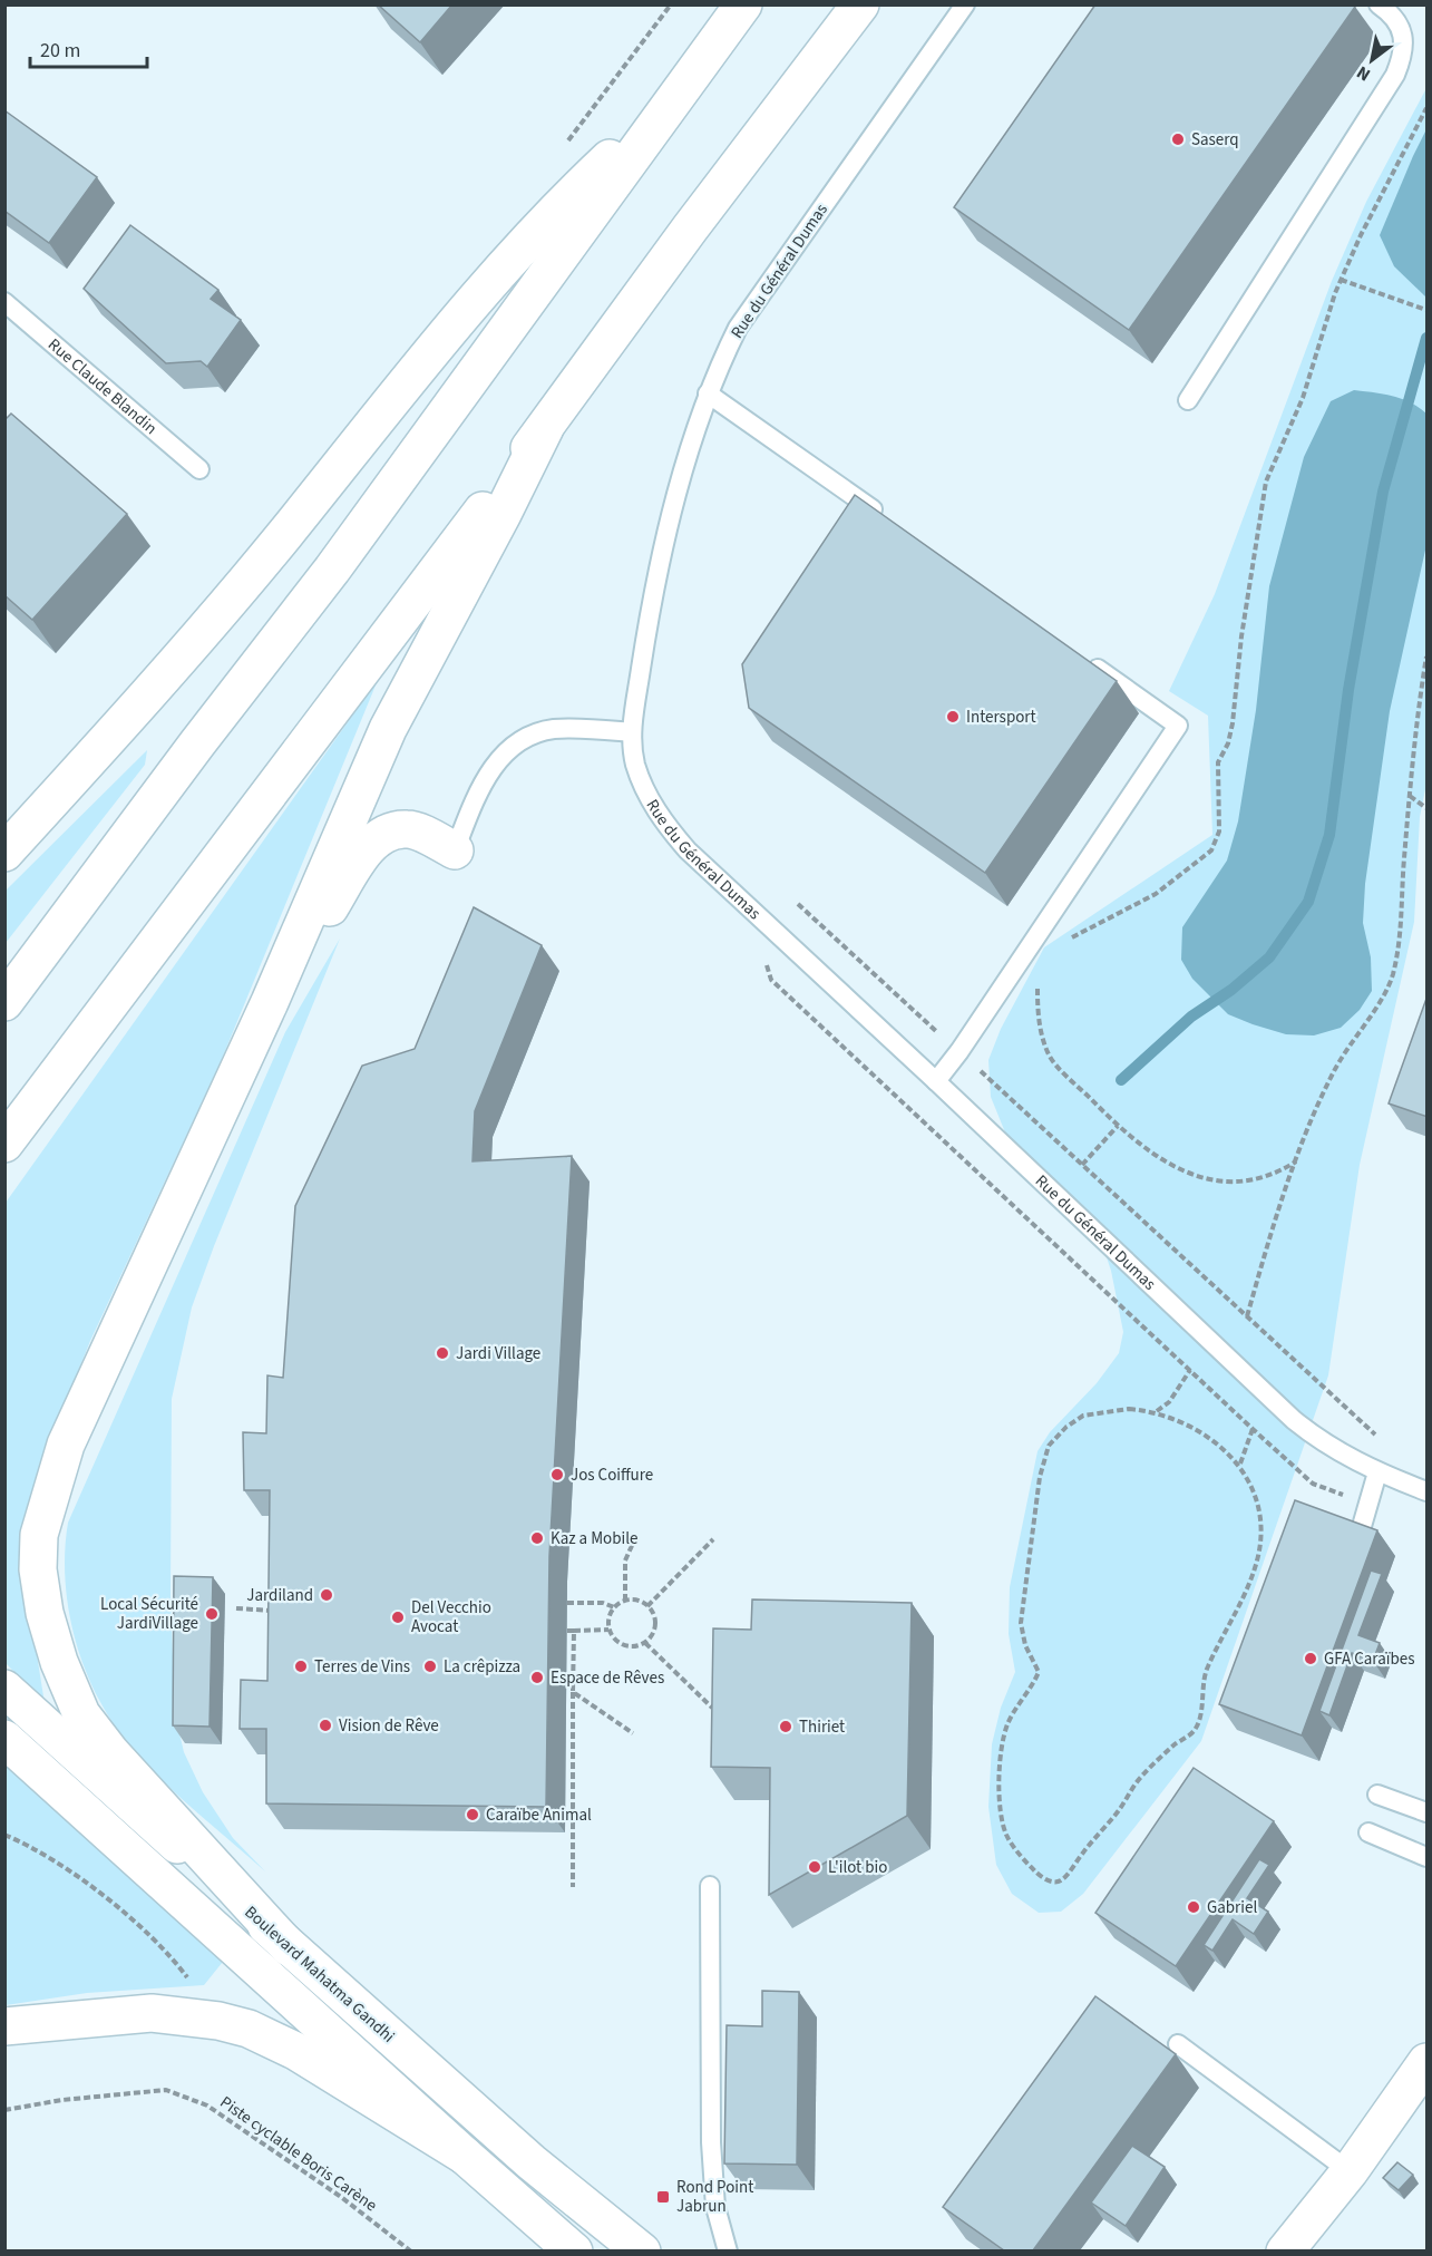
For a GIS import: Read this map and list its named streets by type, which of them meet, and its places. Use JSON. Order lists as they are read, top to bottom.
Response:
{
  "streets": {
    "main road": ["Boulevard Mahatma Gandhi"],
    "lane": ["Rue du Général Dumas", "Rue Claude Blandin"],
    "path": ["Piste cyclable Boris Carène"]
  },
  "places": {
    "other": [
      "Saserq",
      "Intersport",
      "Jardi Village",
      "Jos Coiffure",
      "Kaz a Mobile",
      "Jardiland",
      "Local Sécurité JardiVillage",
      "Del Vecchio Avocat",
      "GFA Caraïbes",
      "Terres de Vins",
      "La crêpizza",
      "Espace de Rêves",
      "Vision de Rêve",
      "Thiriet",
      "Caraïbe Animal",
      "L'ilot bio",
      "Gabriel"
    ],
    "transit": ["Rond Point Jabrun"]
  },
  "scale_bar": "20 m",
  "north": "bottom left"
}
